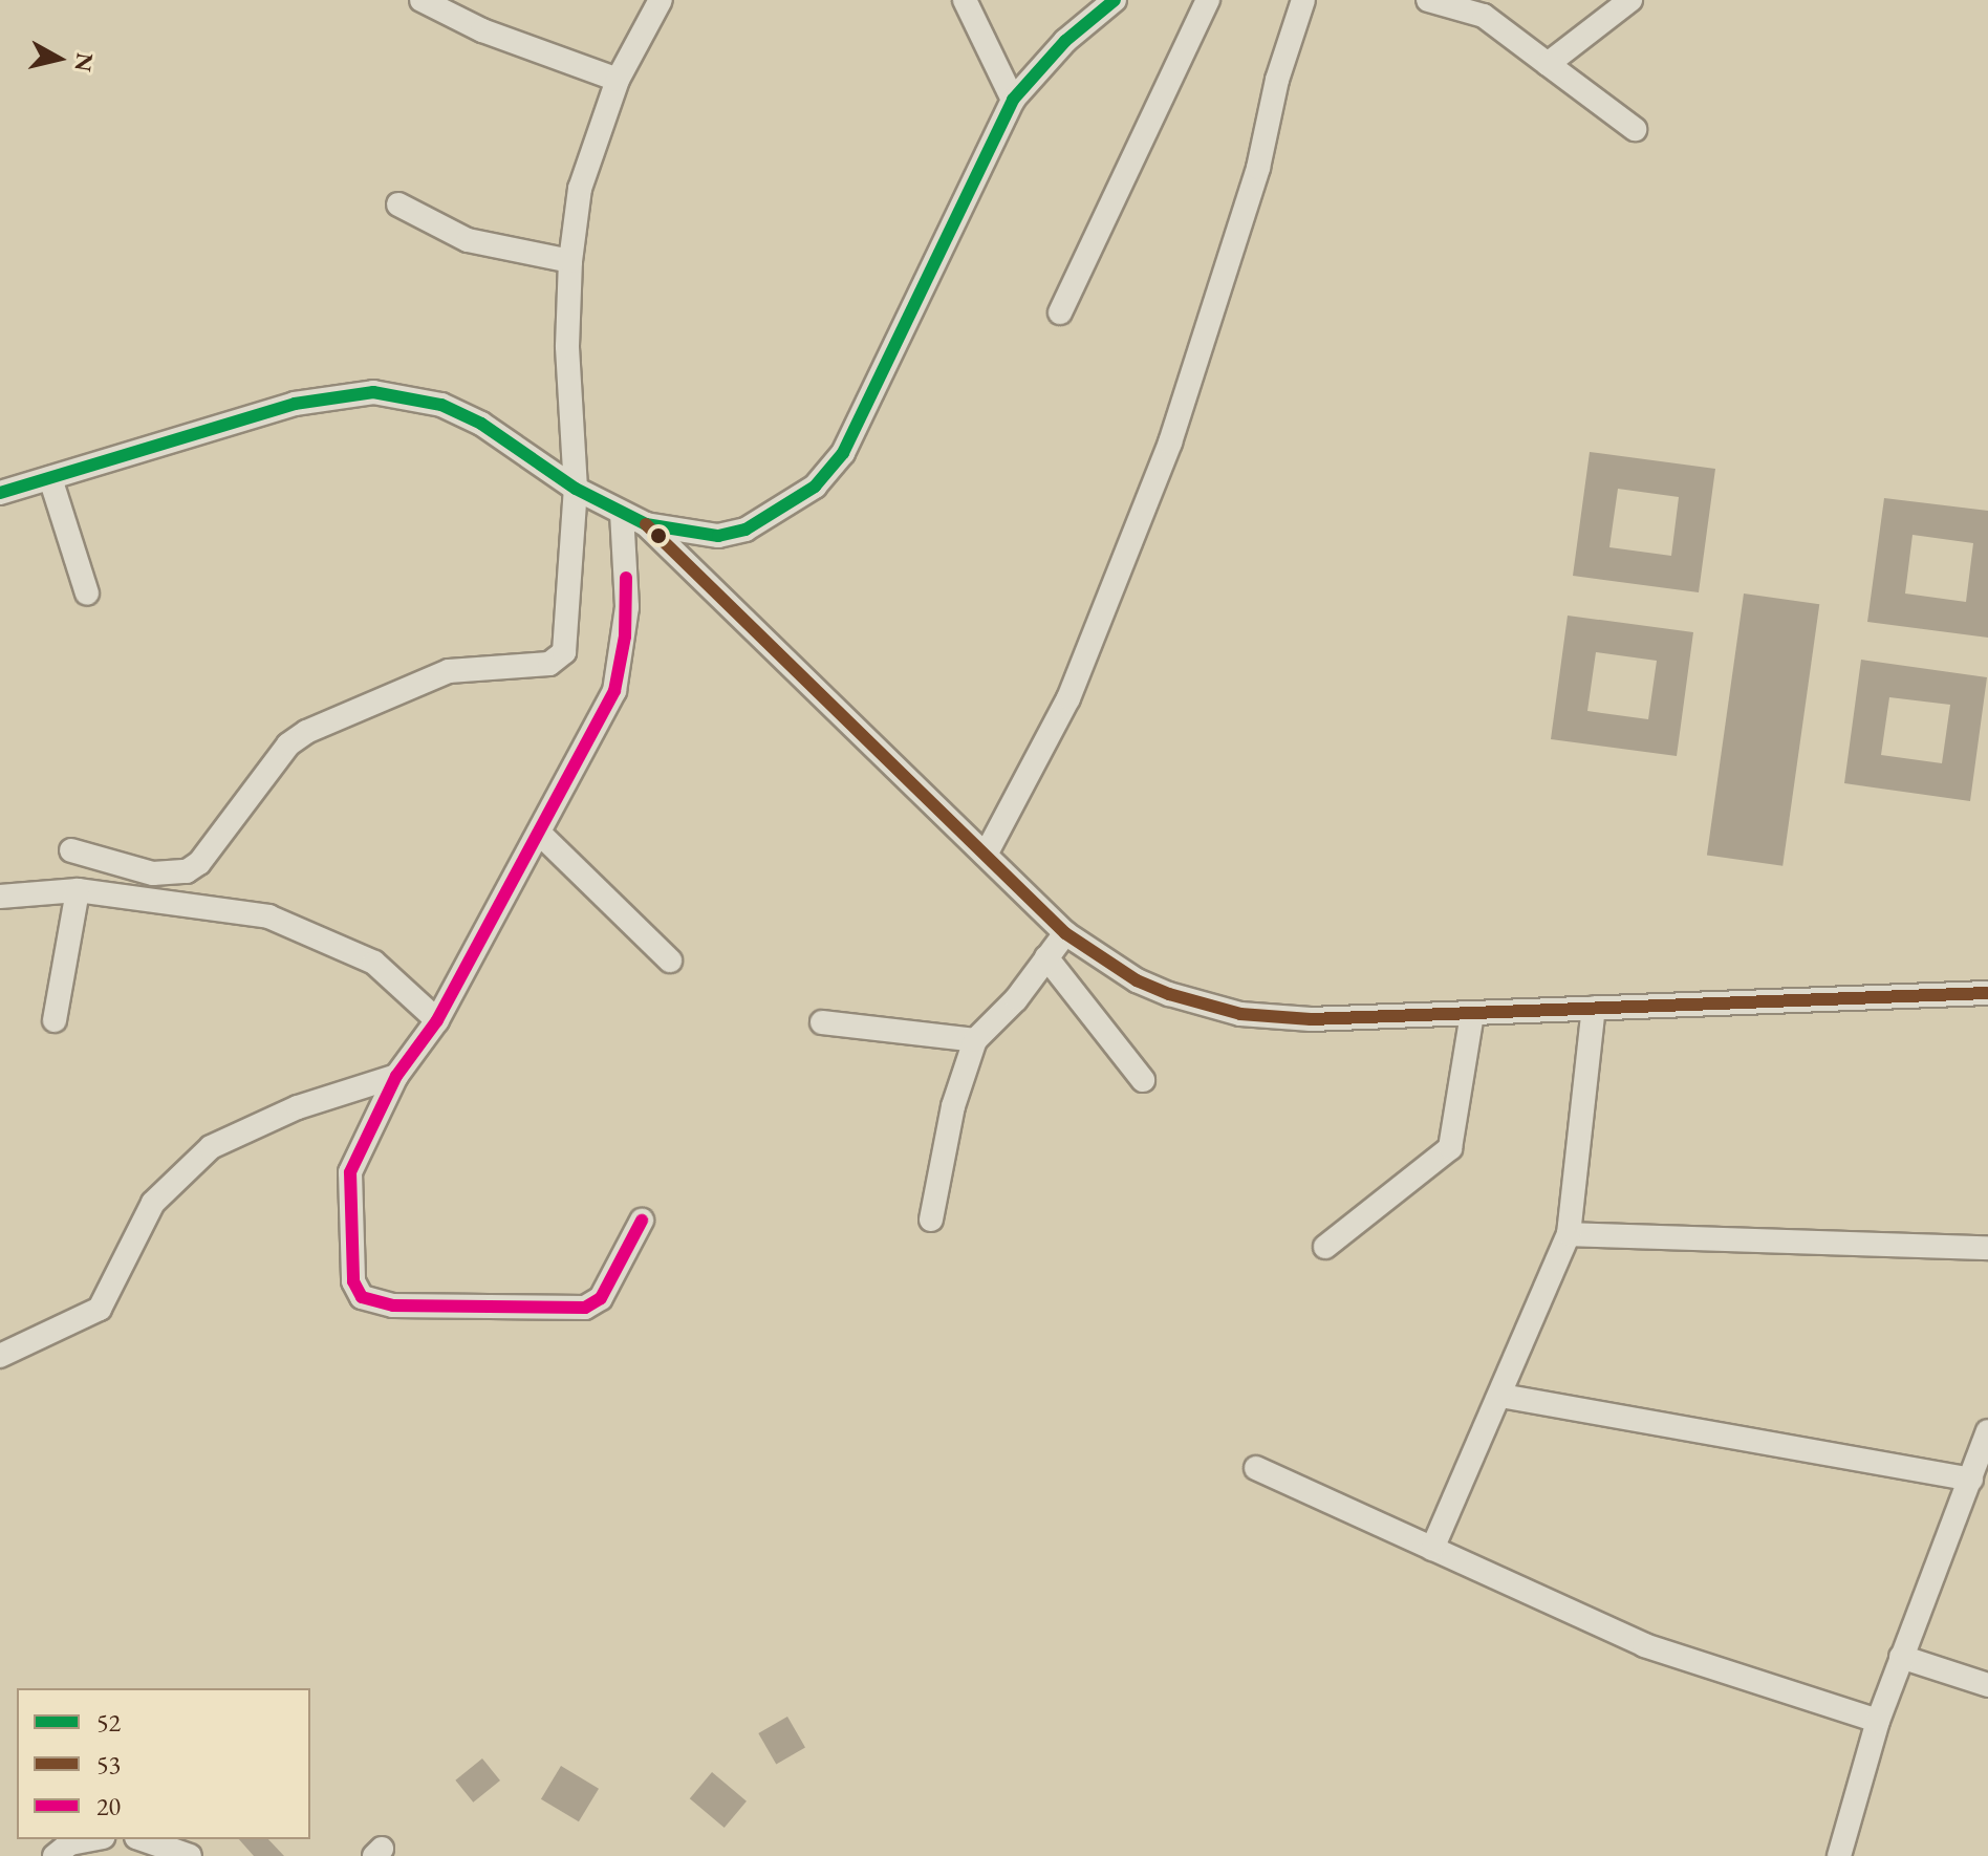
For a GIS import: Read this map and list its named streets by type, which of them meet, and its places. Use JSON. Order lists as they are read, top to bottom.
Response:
{
  "lines": ["transit line 52", "transit line 53", "transit line 20"],
  "legend": ["52", "53", "20"],
  "north": "right"
}
